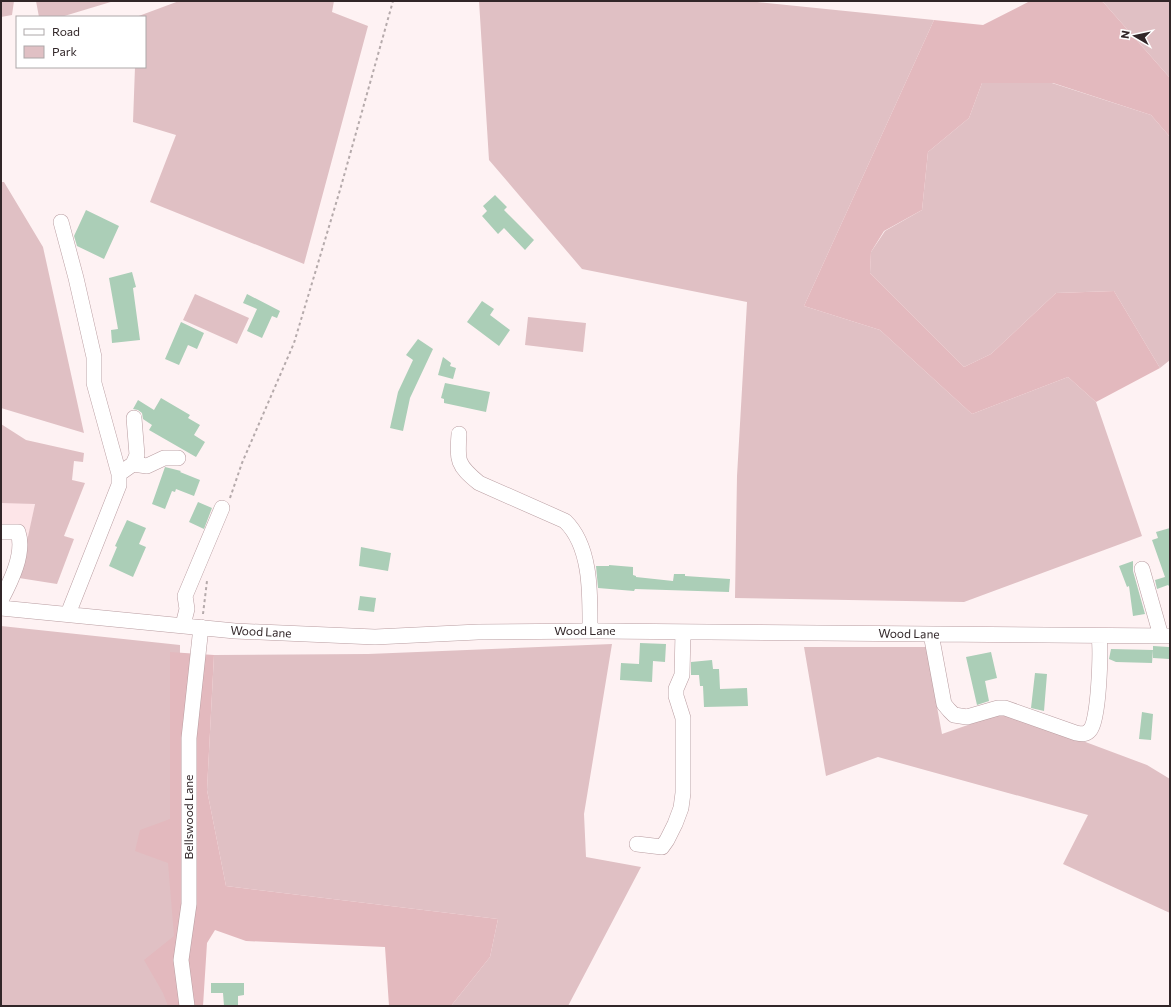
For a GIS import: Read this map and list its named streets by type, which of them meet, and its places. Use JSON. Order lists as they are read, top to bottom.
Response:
{
  "streets": {
    "street": ["Wood Lane", "Bellswood Lane"]
  },
  "crossings": [
    ["Wood Lane", "Bellswood Lane"]
  ],
  "legend": ["Road", "Park"],
  "north": "left"
}
